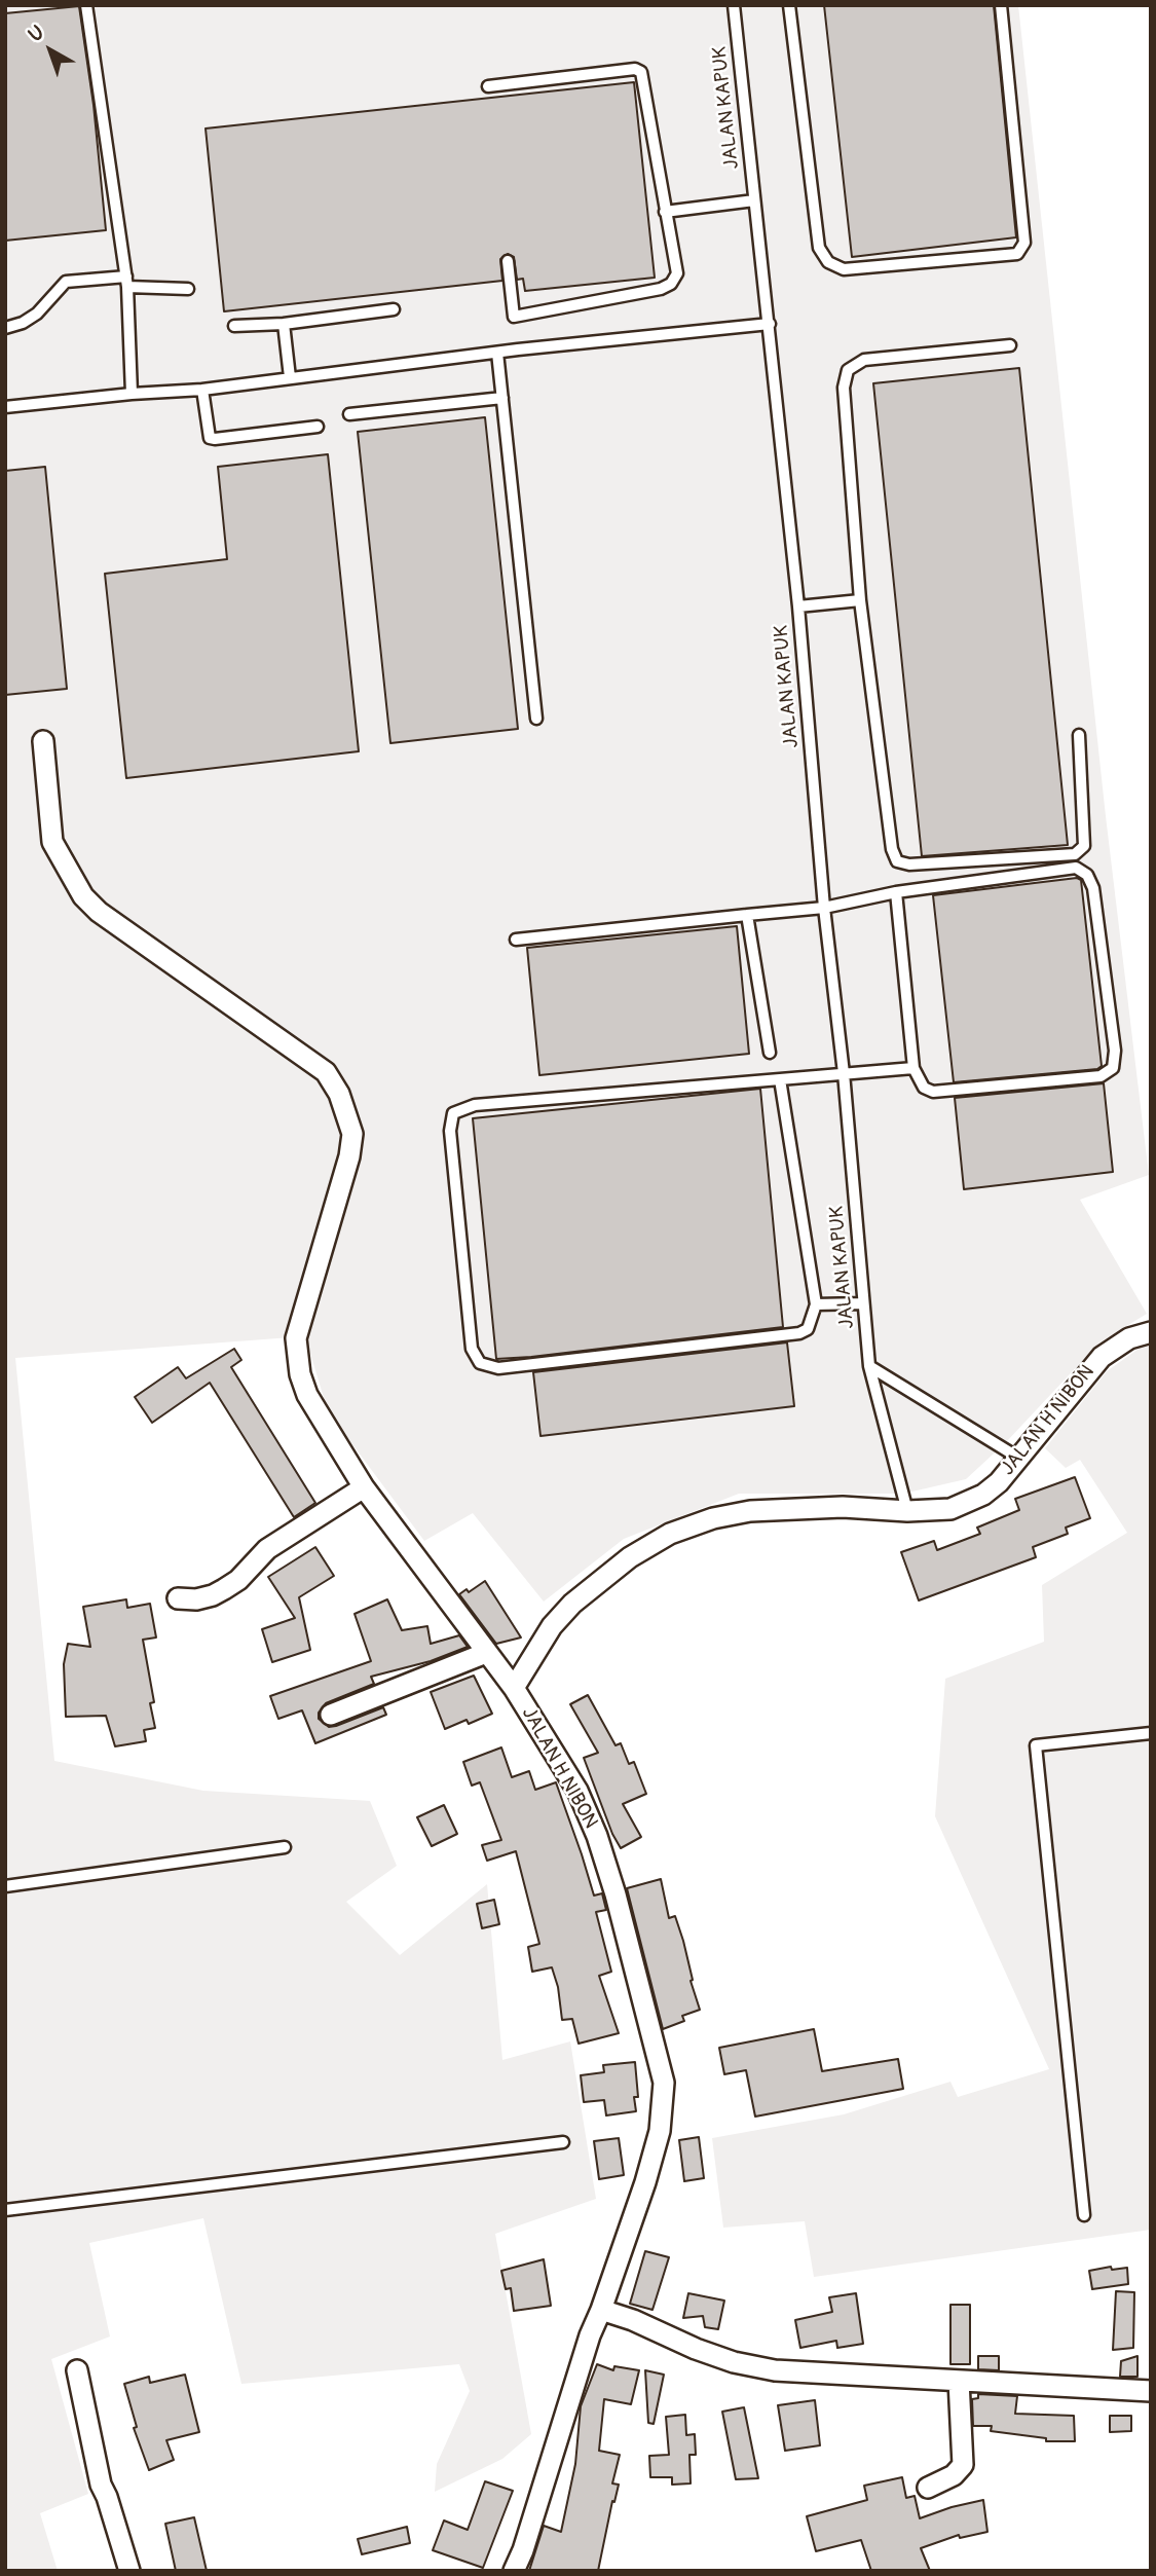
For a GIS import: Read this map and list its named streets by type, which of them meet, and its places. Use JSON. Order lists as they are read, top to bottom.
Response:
{
  "streets": {
    "street": ["JALAN H NIBON"],
    "lane": ["JALAN KAPUK"]
  },
  "crossings": [
    ["JALAN KAPUK", "JALAN H NIBON"]
  ],
  "north": "top left"
}
